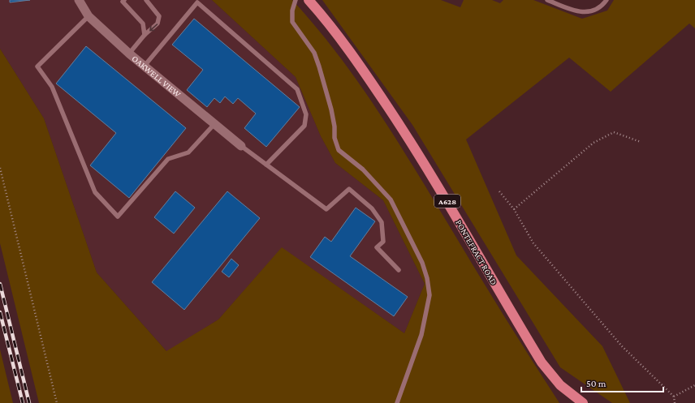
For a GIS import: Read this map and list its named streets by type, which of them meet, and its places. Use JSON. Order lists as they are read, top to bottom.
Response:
{
  "streets": {
    "highway": ["A628", "PONTEFRACT ROAD"],
    "street": ["OAKWELL VIEW"]
  },
  "scale_bar": "50 m"
}
